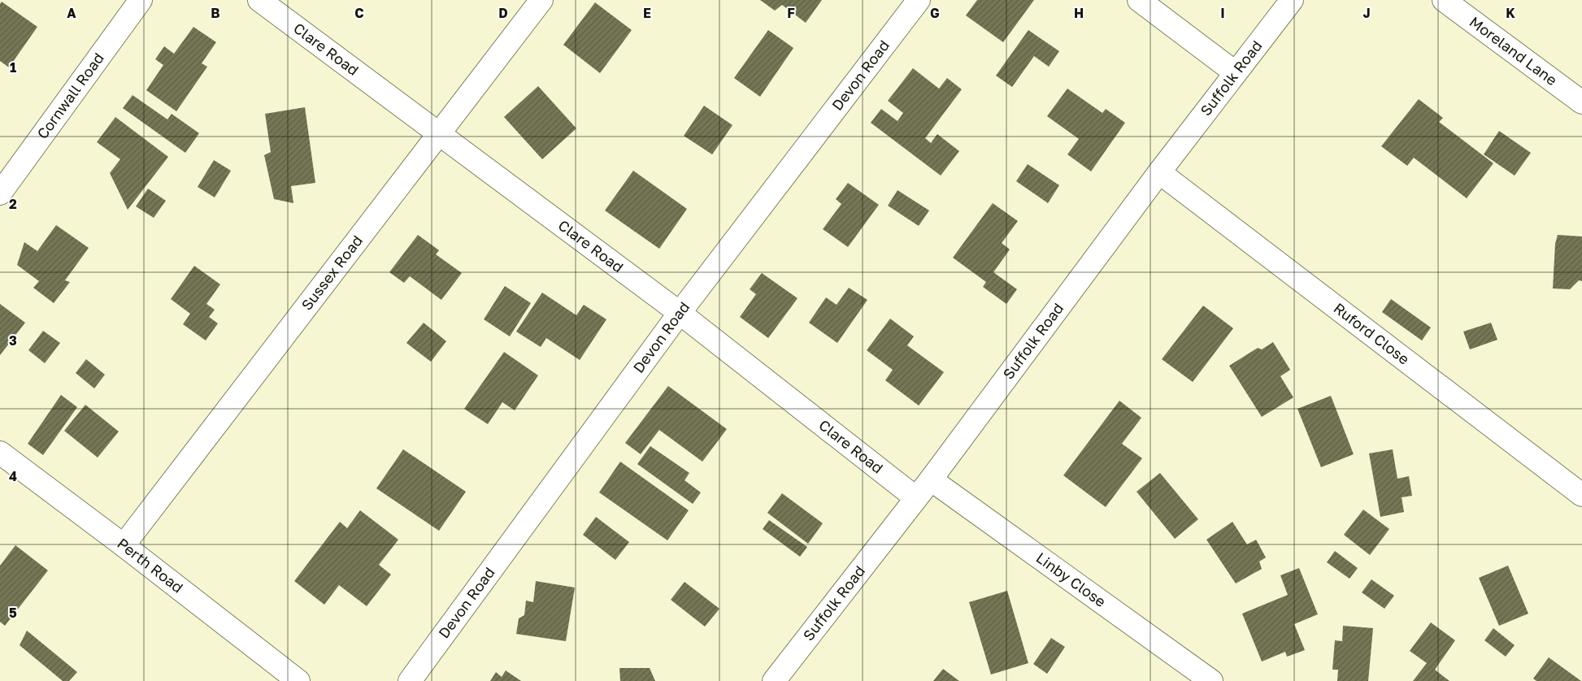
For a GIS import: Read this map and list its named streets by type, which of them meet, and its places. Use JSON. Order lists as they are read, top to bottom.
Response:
{
  "streets": {
    "street": [
      "Clare Road",
      "Moreland Lane",
      "Devon Road",
      "Suffolk Road",
      "Cornwall Road",
      "Sussex Road",
      "Ruford Close",
      "Perth Road",
      "Linby Close"
    ]
  },
  "crossings": [
    ["Clare Road", "Devon Road"],
    ["Clare Road", "Suffolk Road"],
    ["Clare Road", "Sussex Road"],
    ["Suffolk Road", "Ruford Close"],
    ["Suffolk Road", "Linby Close"],
    ["Sussex Road", "Perth Road"]
  ],
  "grid": {
    "columns": [
      "A",
      "B",
      "C",
      "D",
      "E",
      "F",
      "G",
      "H",
      "I",
      "J",
      "K"
    ],
    "rows": [
      "1",
      "2",
      "3",
      "4",
      "5"
    ]
  }
}
